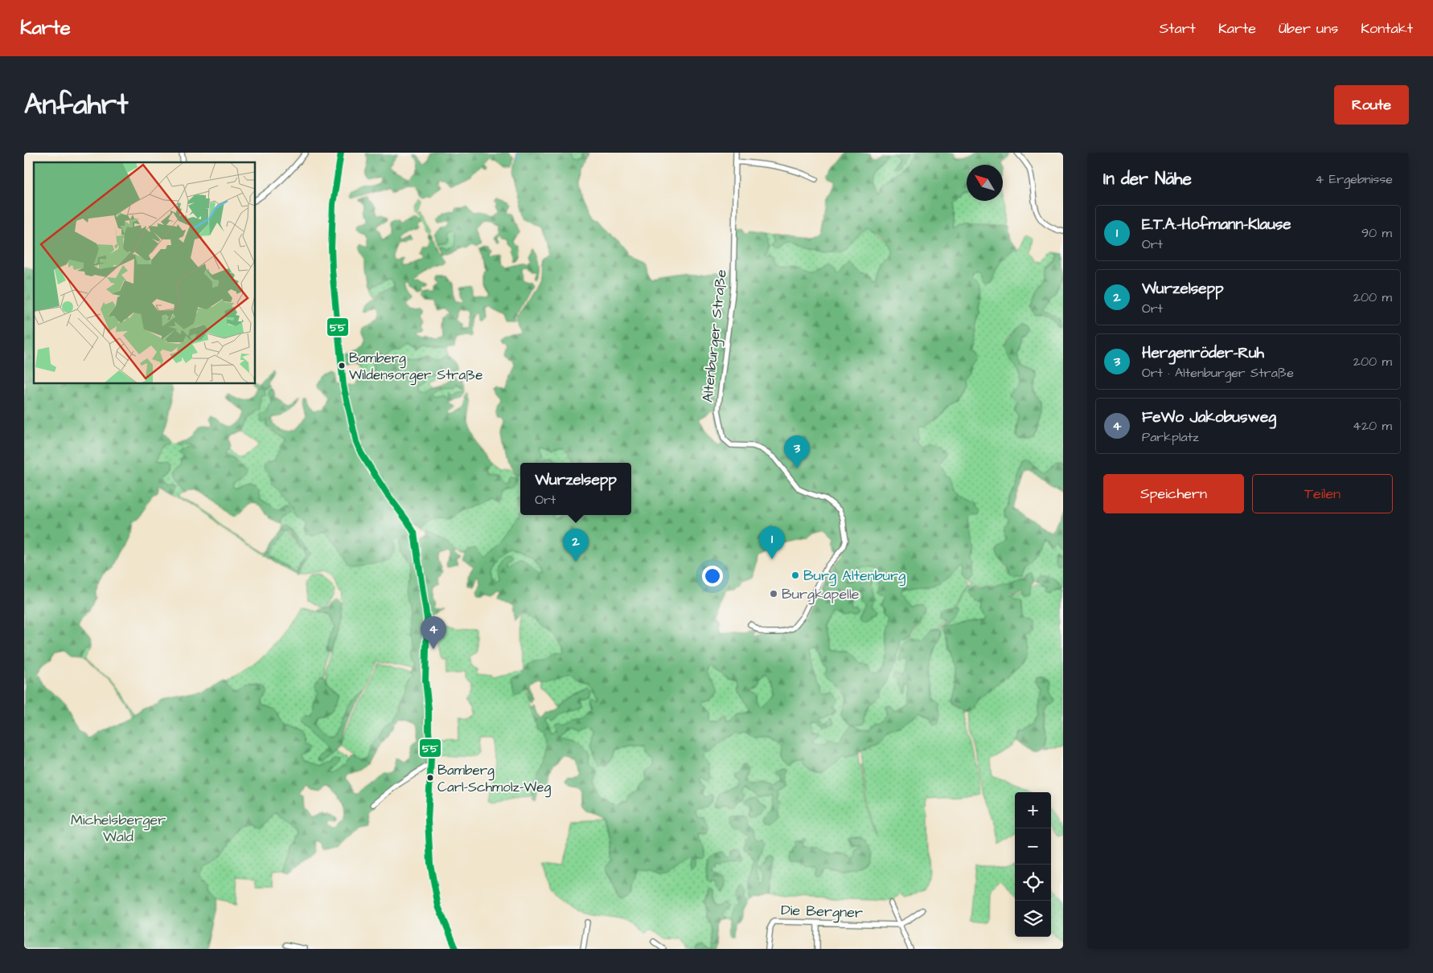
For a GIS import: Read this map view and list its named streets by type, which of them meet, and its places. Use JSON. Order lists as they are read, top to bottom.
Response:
{
  "streets": {
    "street": ["Altenburger Straße", "Die Bergner"]
  },
  "parks": ["Michelsberger Wald"],
  "places": [
    "Bamberg Wildensorger Straße",
    "Burg Altenburg",
    "Burgkapelle",
    "Bamberg Carl-Schmolz-Weg"
  ],
  "lines": ["transit line 55"],
  "north": "top left",
  "page": {
    "header": "Karte",
    "nav": [
      "Start",
      "Karte",
      "Über uns",
      "Kontakt"
    ],
    "title": "Anfahrt",
    "buttons": [
      "Route",
      ["Speichern", "Teilen"]
    ],
    "heading": ["In der Nähe", "4 Ergebnisse"],
    "list": [
      {
        "mark": "1",
        "name": "E.T.A.-Hofmann-Klause",
        "note": "Ort",
        "value": "90 m"
      },
      {
        "mark": "2",
        "name": "Wurzelsepp",
        "note": "Ort",
        "value": "200 m"
      },
      {
        "mark": "3",
        "name": "Hergenröder-Ruh",
        "note": "Ort · Altenburger Straße",
        "value": "200 m"
      },
      {
        "mark": "4",
        "name": "FeWo Jakobusweg",
        "note": "Parkplatz",
        "value": "420 m"
      }
    ],
    "pins": [
      "3",
      "1",
      "2",
      "4"
    ],
    "popup": ["Wurzelsepp", "Ort"],
    "map_buttons": ["+", "−"]
  }
}
